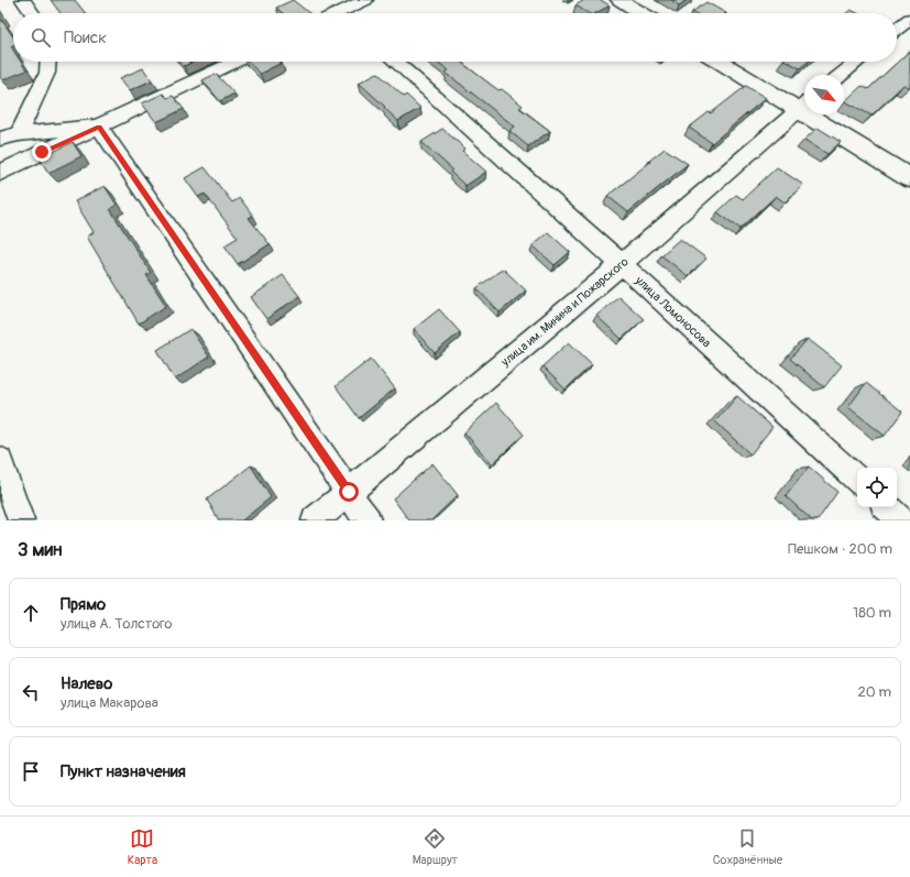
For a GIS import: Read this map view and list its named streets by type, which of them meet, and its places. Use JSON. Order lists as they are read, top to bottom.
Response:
{
  "streets": {
    "street": ["улица им. Минина и Пожарского", "улица Ломоносова"]
  },
  "crossings": [
    ["улица им. Минина и Пожарского", "улица Ломоносова"]
  ],
  "north": "bottom right",
  "page": {
    "search": "Поиск",
    "heading": ["3 мин", "Пешком · 200 m"],
    "list": [
      ["Прямо", "улица А. Толстого", "180 m"],
      ["Налево", "улица Макарова", "20 m"],
      "Пункт назначения"
    ],
    "nav": ["Карта", "Маршрут", "Сохранённые"]
  }
}
